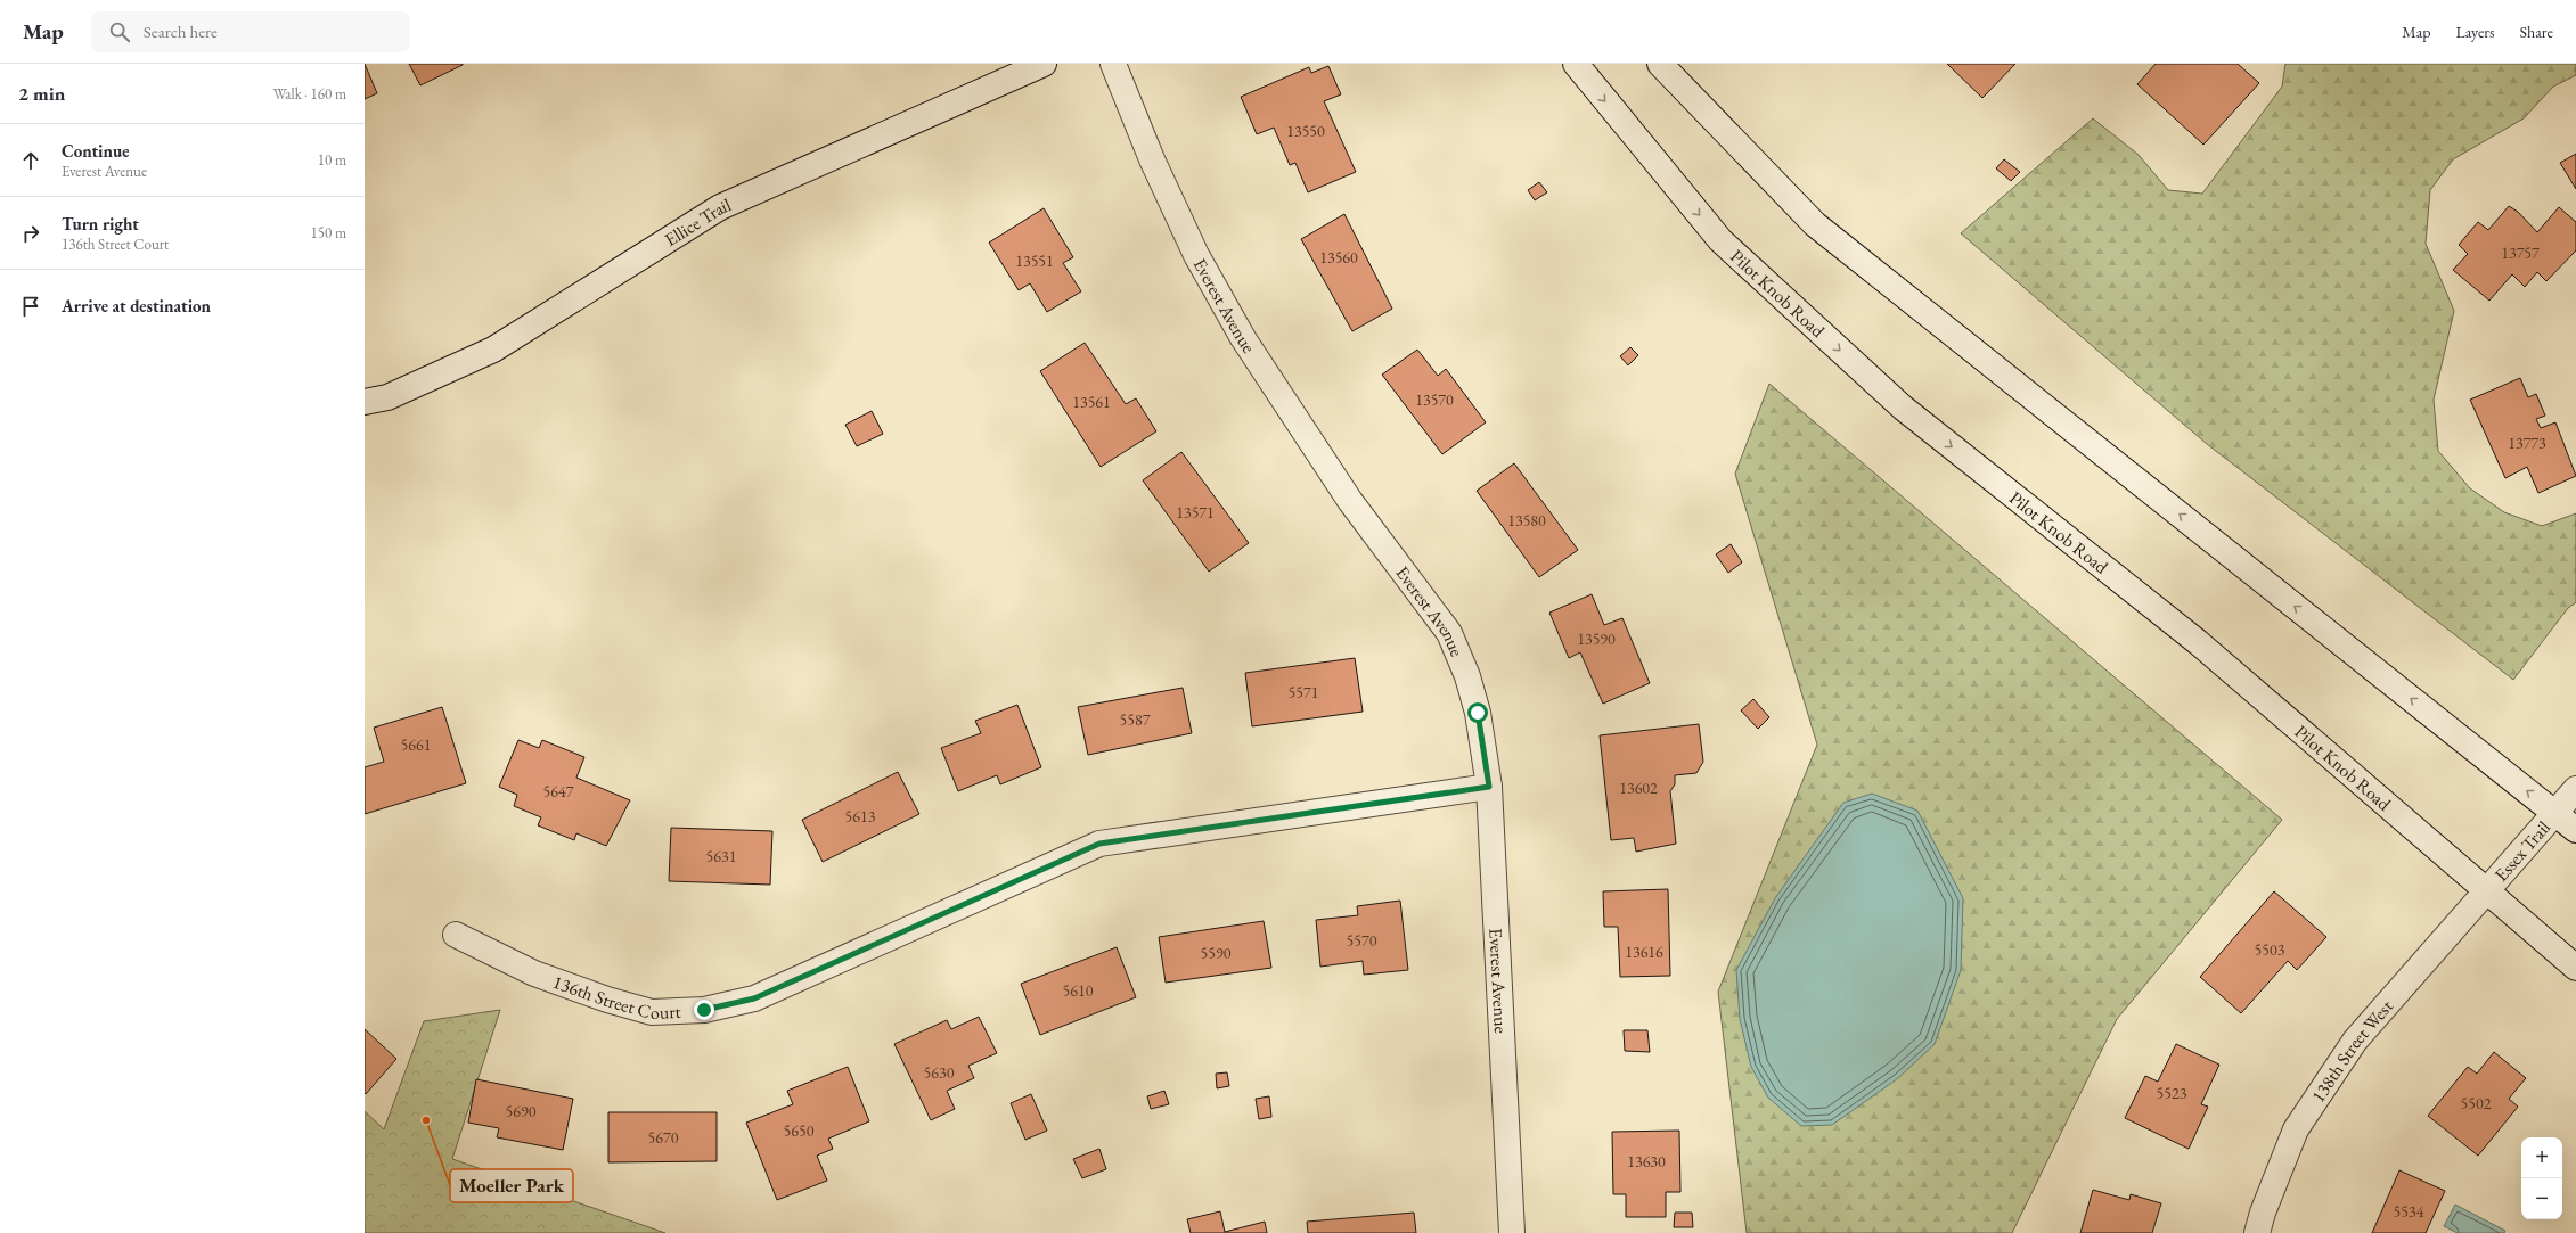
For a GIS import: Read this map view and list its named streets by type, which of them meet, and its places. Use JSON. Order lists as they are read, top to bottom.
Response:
{
  "streets": {
    "street": [
      "Ellice Trail",
      "Pilot Knob Road",
      "Everest Avenue",
      "Essex Trail",
      "136th Street Court",
      "138th Street West"
    ]
  },
  "crossings": [
    ["Pilot Knob Road", "Essex Trail"],
    ["Pilot Knob Road", "138th Street West"],
    ["Everest Avenue", "136th Street Court"],
    ["Essex Trail", "138th Street West"]
  ],
  "places": ["Moeller Park"],
  "house_numbers": [
    "13550",
    "13757",
    "13560",
    "13551",
    "13570",
    "13561",
    "13773",
    "13571",
    "13580",
    "13590",
    "5571",
    "5587",
    "5661",
    "13602",
    "5647",
    "5613",
    "5631",
    "5570",
    "5503",
    "13616",
    "5590",
    "5610",
    "5630",
    "5523",
    "5502",
    "5690",
    "5650",
    "5670",
    "13630",
    "5534"
  ],
  "page": {
    "header": "Map",
    "search": "Search here",
    "nav": ["Map", "Layers", "Share"],
    "heading": ["2 min", "Walk · 160 m"],
    "list": [
      ["Continue", "Everest Avenue", "10 m"],
      ["Turn right", "136th Street Court", "150 m"],
      "Arrive at destination"
    ],
    "map_buttons": ["+", "−"]
  }
}
